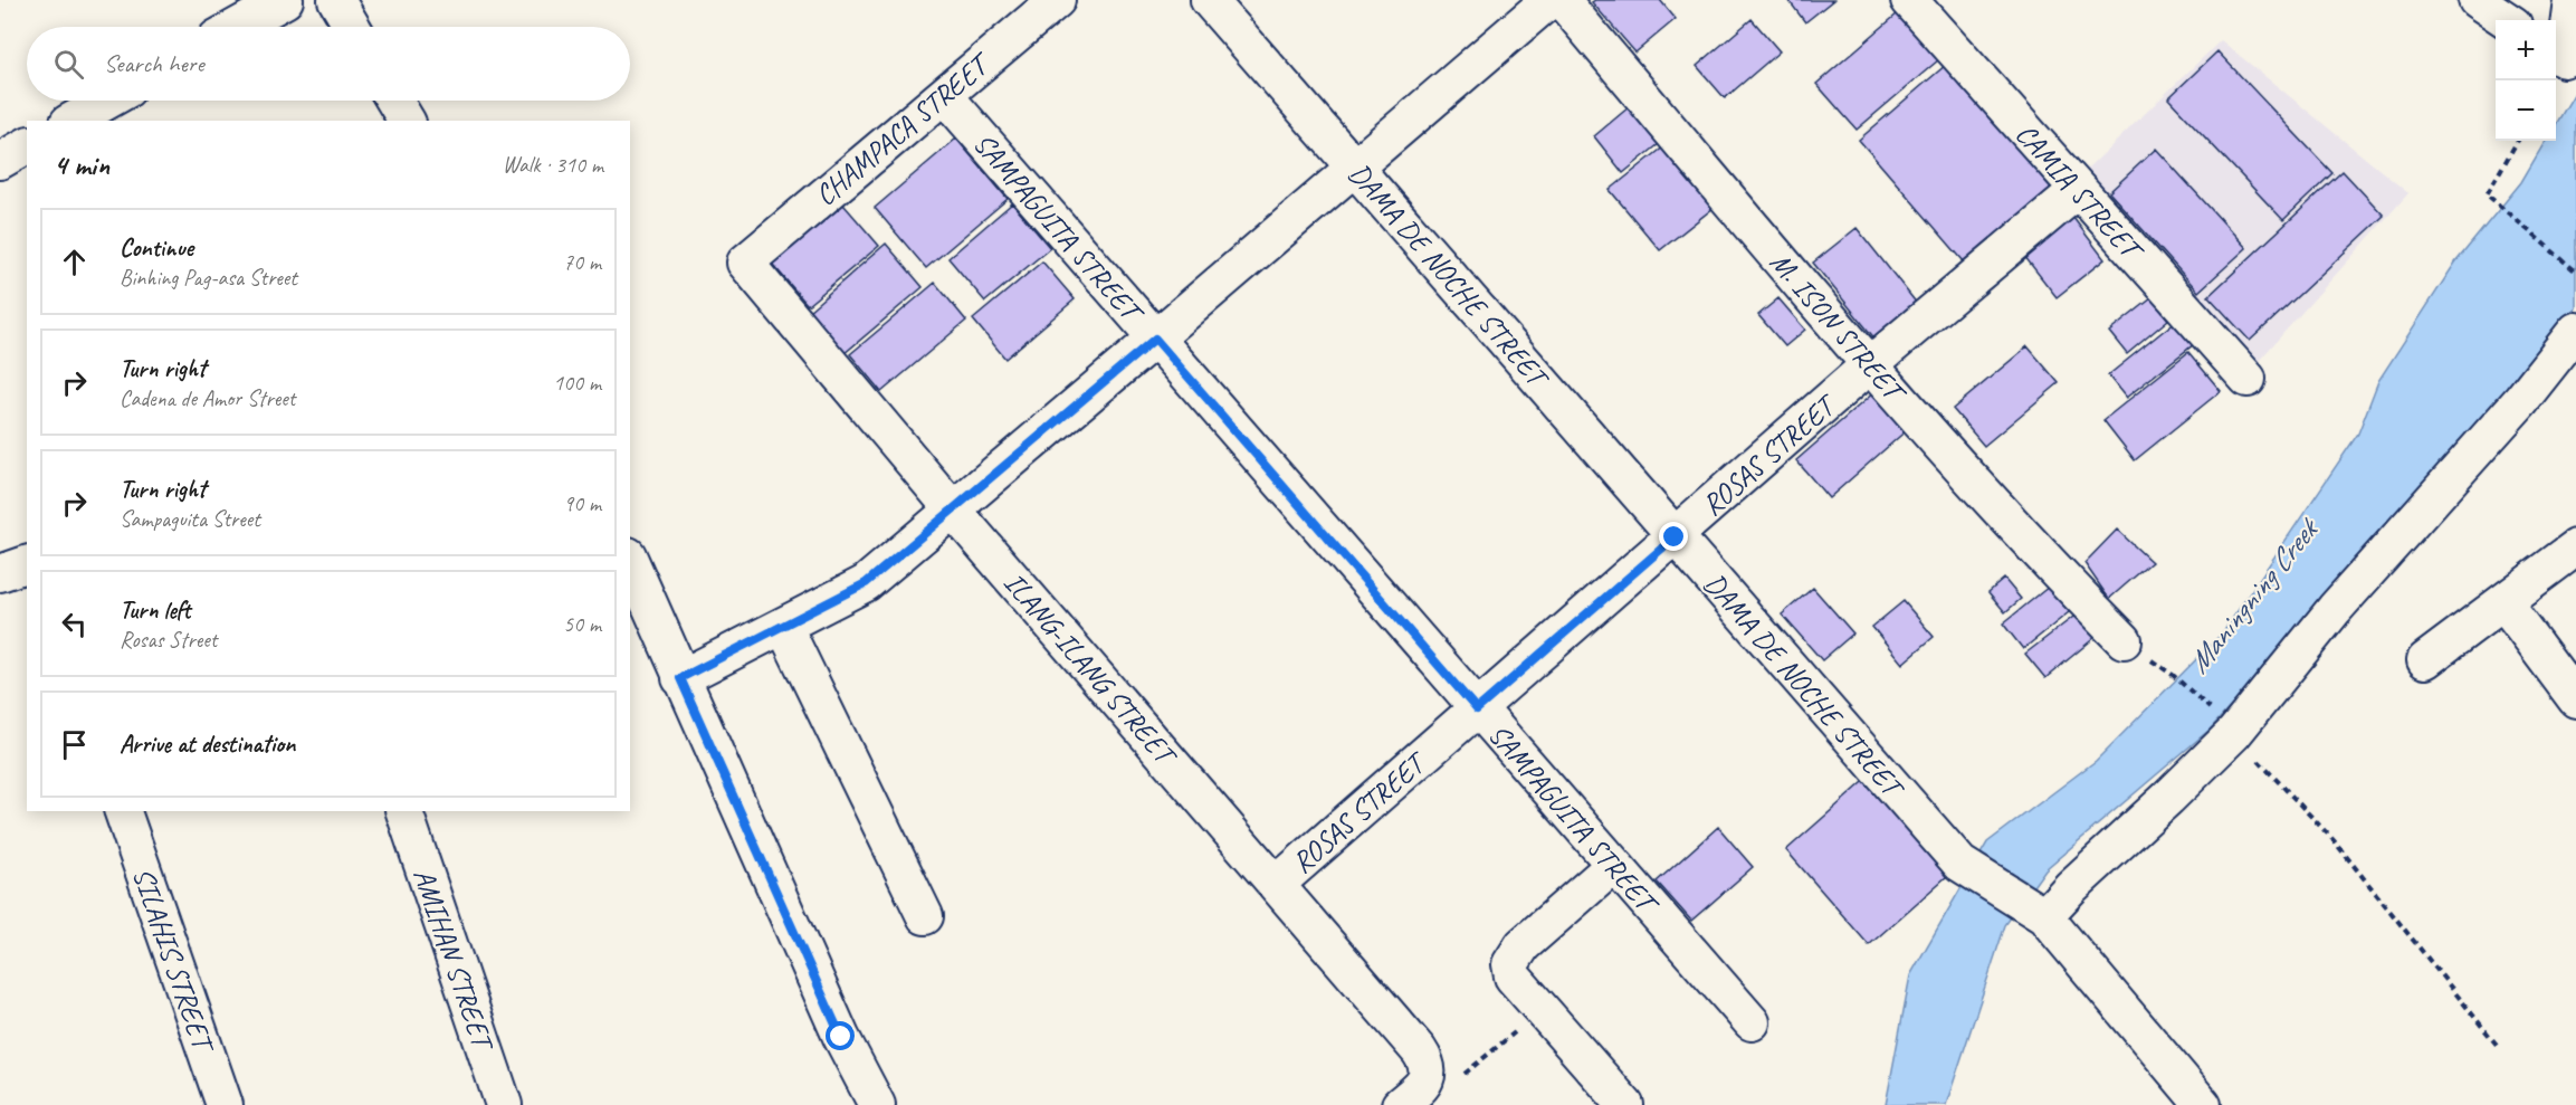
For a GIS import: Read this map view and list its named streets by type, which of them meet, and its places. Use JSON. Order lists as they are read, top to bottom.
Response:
{
  "streets": {
    "street": [
      "CHAMPACA STREET",
      "CAMIA STREET",
      "SAMPAGUITA STREET",
      "DAMA DE NOCHE STREET",
      "M. ISON STREET",
      "ROSAS STREET",
      "ILANG-ILANG STREET",
      "SILAHIS STREET",
      "AMIHAN STREET"
    ]
  },
  "crossings": [
    ["CHAMPACA STREET", "SAMPAGUITA STREET"],
    ["CHAMPACA STREET", "ILANG-ILANG STREET"],
    ["CAMIA STREET", "ROSAS STREET"],
    ["SAMPAGUITA STREET", "ROSAS STREET"],
    ["DAMA DE NOCHE STREET", "ROSAS STREET"],
    ["M. ISON STREET", "ROSAS STREET"],
    ["ROSAS STREET", "ILANG-ILANG STREET"]
  ],
  "water": ["Maningning Creek"],
  "page": {
    "map_buttons": ["+", "−"],
    "search": "Search here",
    "heading": ["4 min", "Walk · 310 m"],
    "list": [
      ["Continue", "Binhing Pag-asa Street", "70 m"],
      ["Turn right", "Cadena de Amor Street", "100 m"],
      ["Turn right", "Sampaguita Street", "90 m"],
      ["Turn left", "Rosas Street", "50 m"],
      "Arrive at destination"
    ]
  }
}
